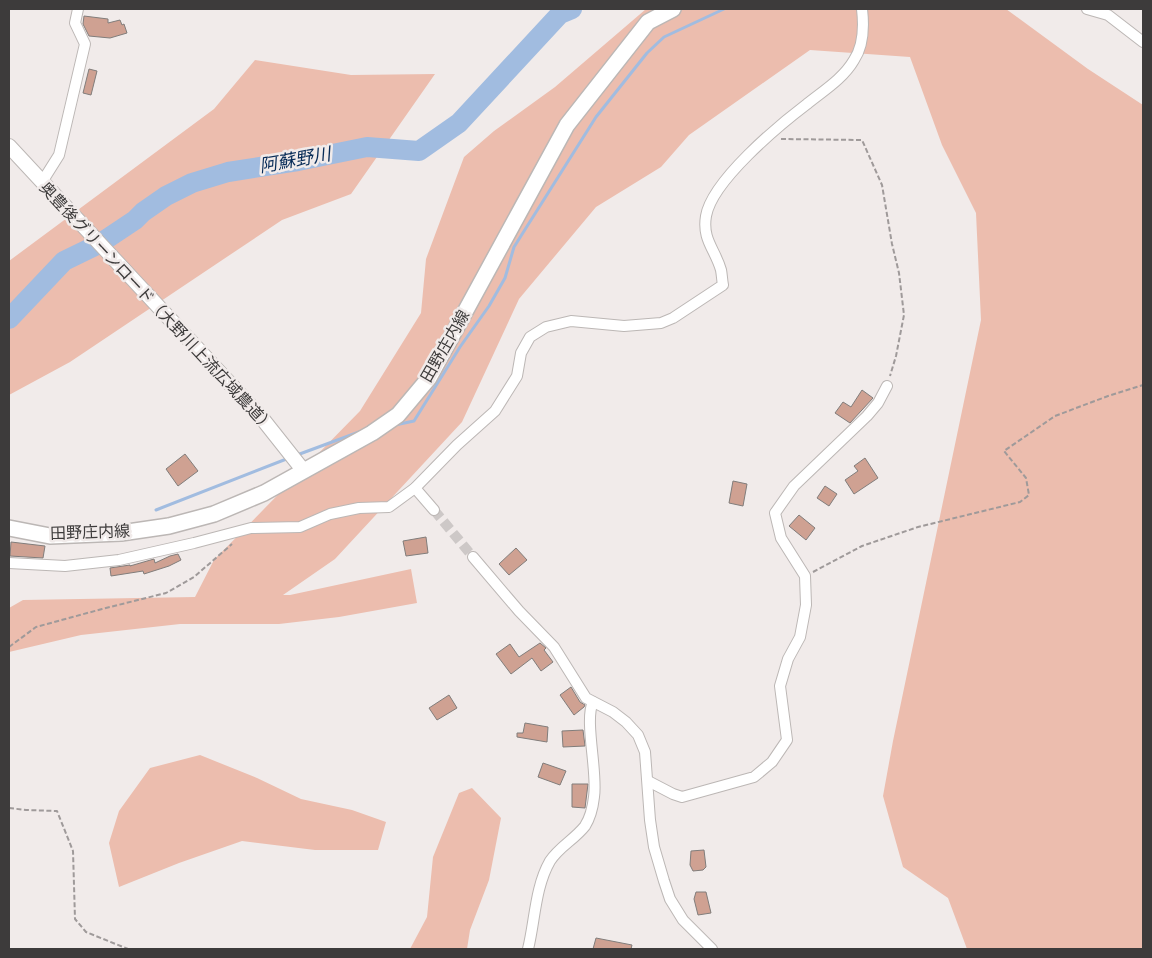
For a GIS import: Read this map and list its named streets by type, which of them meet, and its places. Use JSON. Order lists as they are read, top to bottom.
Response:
{
  "streets": {
    "main road": ["田野庄内線"],
    "street": ["奥豊後グリーンロード（大野川上流広域農道）"]
  },
  "crossings": [
    ["奥豊後グリーンロード（大野川上流広域農道）", "田野庄内線"]
  ],
  "water": ["阿蘇野川"]
}
